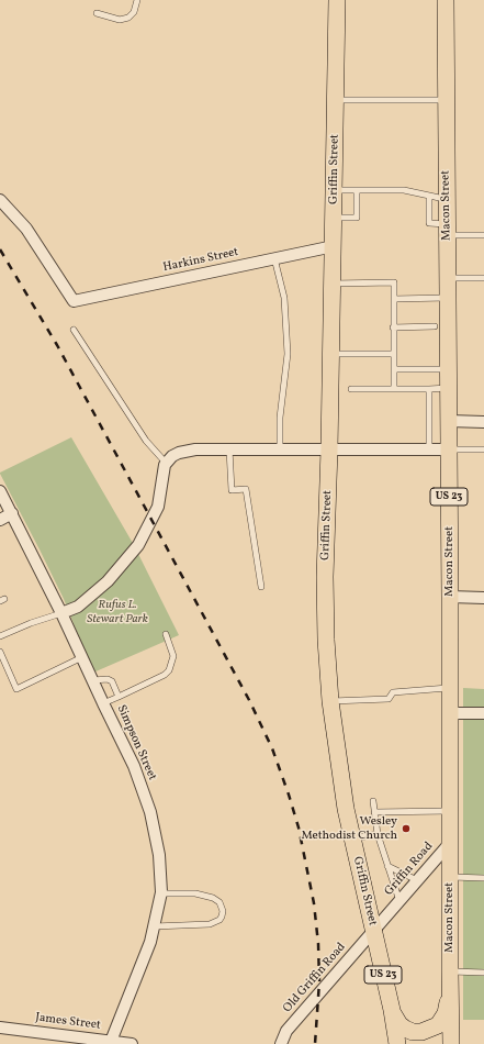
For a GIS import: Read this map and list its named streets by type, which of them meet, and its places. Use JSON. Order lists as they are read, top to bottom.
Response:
{
  "streets": {
    "main road": ["Griffin Street", "Macon Street", "US 23"],
    "street": [
      "Harkins Street",
      "Simpson Street",
      "Griffin Road",
      "Old Griffin Road",
      "James Street"
    ]
  },
  "crossings": [
    ["Griffin Street", "Harkins Street"],
    ["Griffin Street", "Griffin Road"],
    ["Griffin Street", "Old Griffin Road"],
    ["Macon Street", "Griffin Road"],
    ["Simpson Street", "James Street"],
    ["Griffin Road", "Old Griffin Road"]
  ],
  "parks": ["Rufus L. Stewart Park"],
  "places": ["Wesley Methodist Church"]
}
